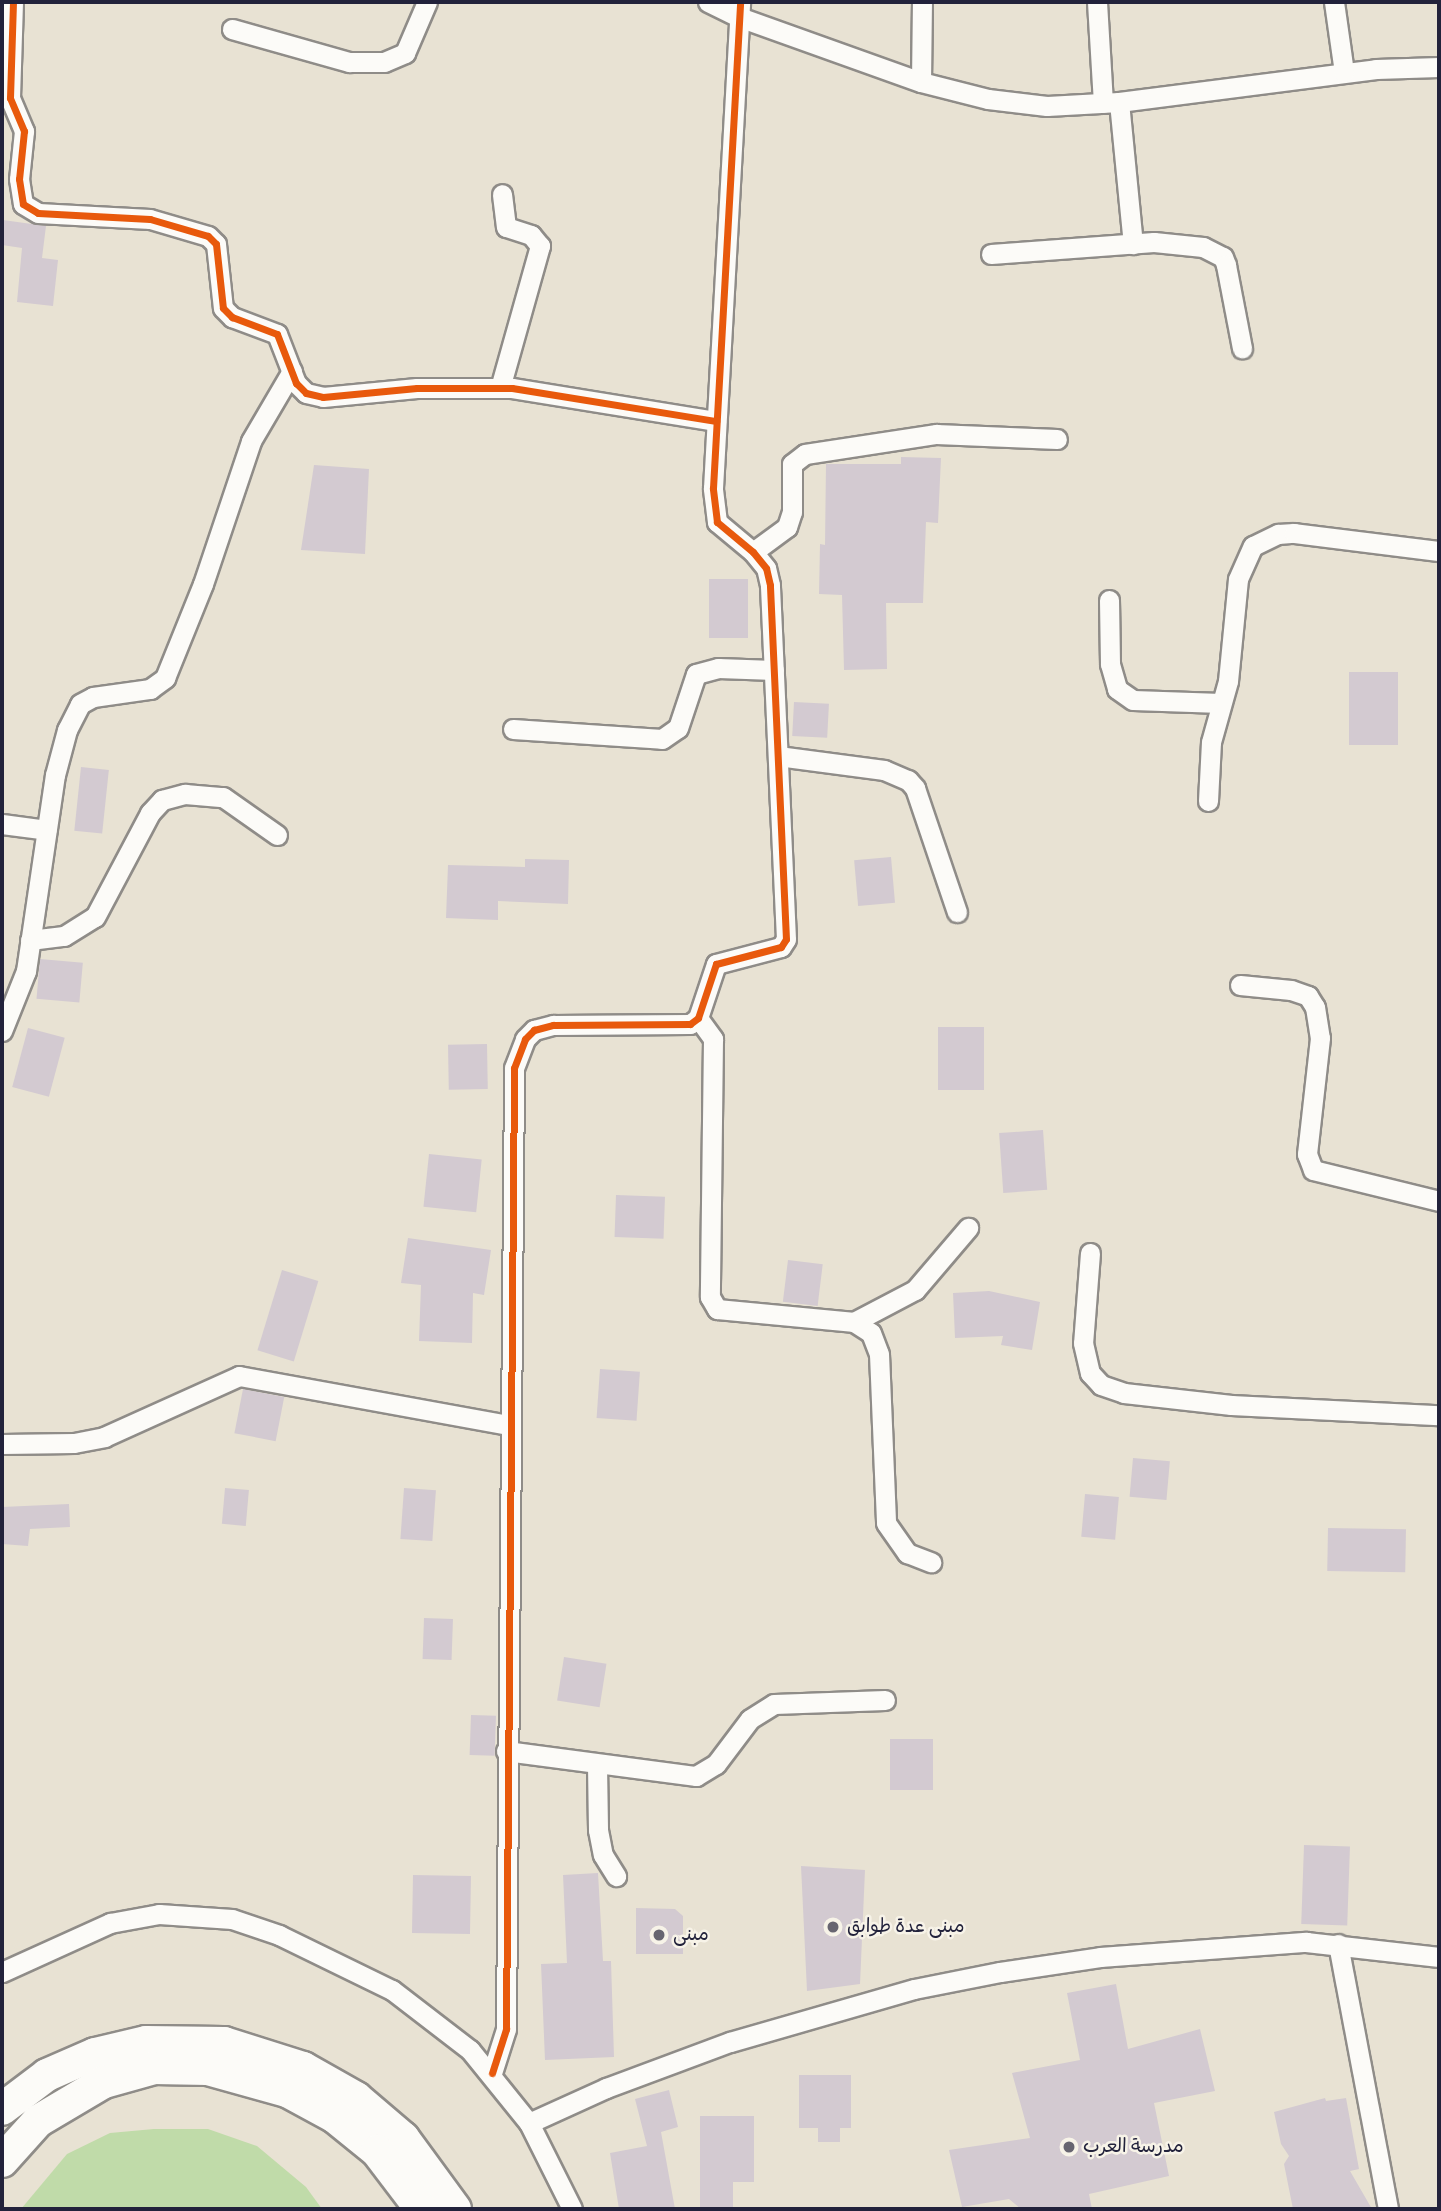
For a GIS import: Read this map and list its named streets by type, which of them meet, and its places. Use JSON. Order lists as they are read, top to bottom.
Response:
{
  "places": ["مبنى عدة طوابق", "مبنى", "مدرسة العرب"]
}
